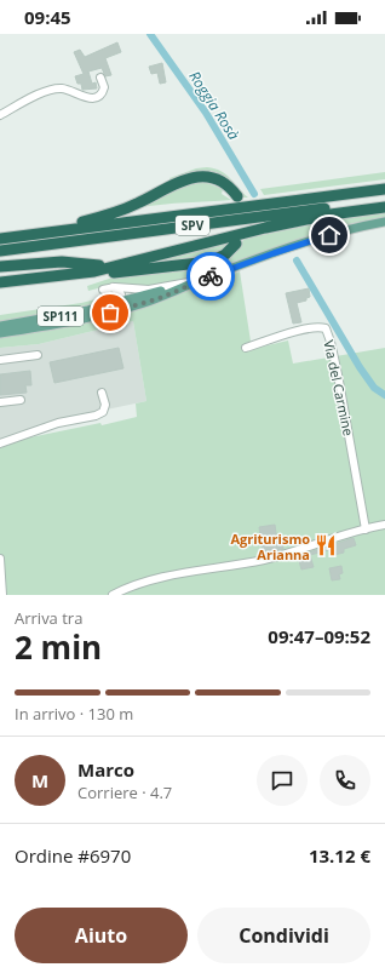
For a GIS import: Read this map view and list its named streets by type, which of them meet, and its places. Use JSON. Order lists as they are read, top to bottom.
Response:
{
  "streets": {
    "highway": ["SPV"],
    "main road": ["SP111"],
    "street": ["Via del Carmine"]
  },
  "water": ["Roggia Rosà"],
  "places": {
    "restaurant": ["Agriturismo Arianna"]
  },
  "page": {
    "status": "09:45",
    "heading": ["2 min", "Arriva tra", "09:47–09:52"],
    "panel": [
      "Marco",
      "Corriere · 4.7",
      "Ordine #6970",
      "13.12 €"
    ],
    "bar": "In arrivo · 130 m",
    "round": "M",
    "buttons": ["Aiuto", "Condividi"]
  }
}
